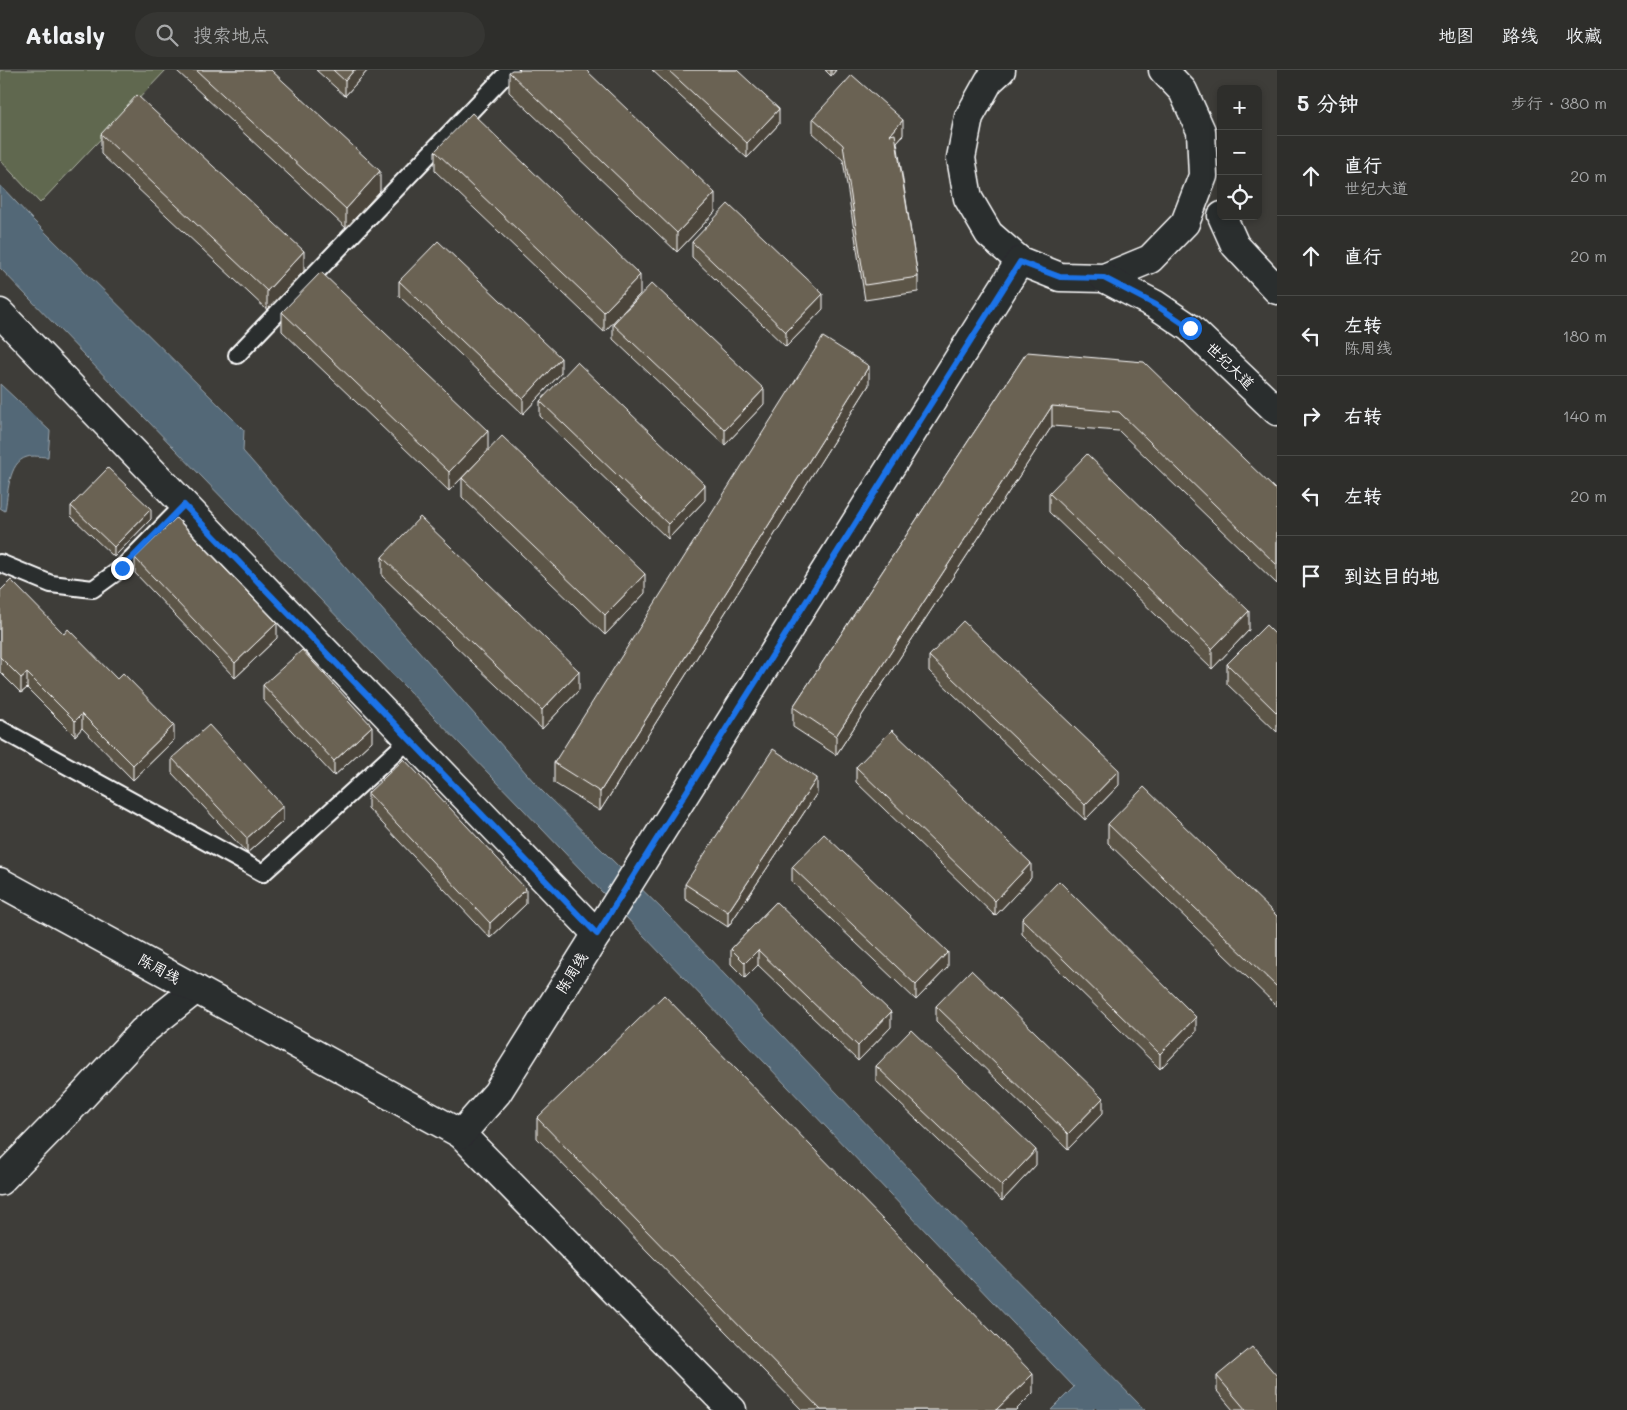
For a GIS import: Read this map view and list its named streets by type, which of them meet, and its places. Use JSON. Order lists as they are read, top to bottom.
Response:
{
  "streets": {
    "main road": ["世纪大道", "陈周线"]
  },
  "page": {
    "header": "Atlasly",
    "search": "搜索地点",
    "nav": ["地图", "路线", "收藏"],
    "heading": ["5 分钟", "步行 · 380 m"],
    "map_buttons": ["+", "−"],
    "list": [
      ["直行", "世纪大道", "20 m"],
      ["直行", "20 m"],
      ["左转", "陈周线", "180 m"],
      ["右转", "140 m"],
      ["左转", "20 m"],
      "到达目的地"
    ]
  }
}
